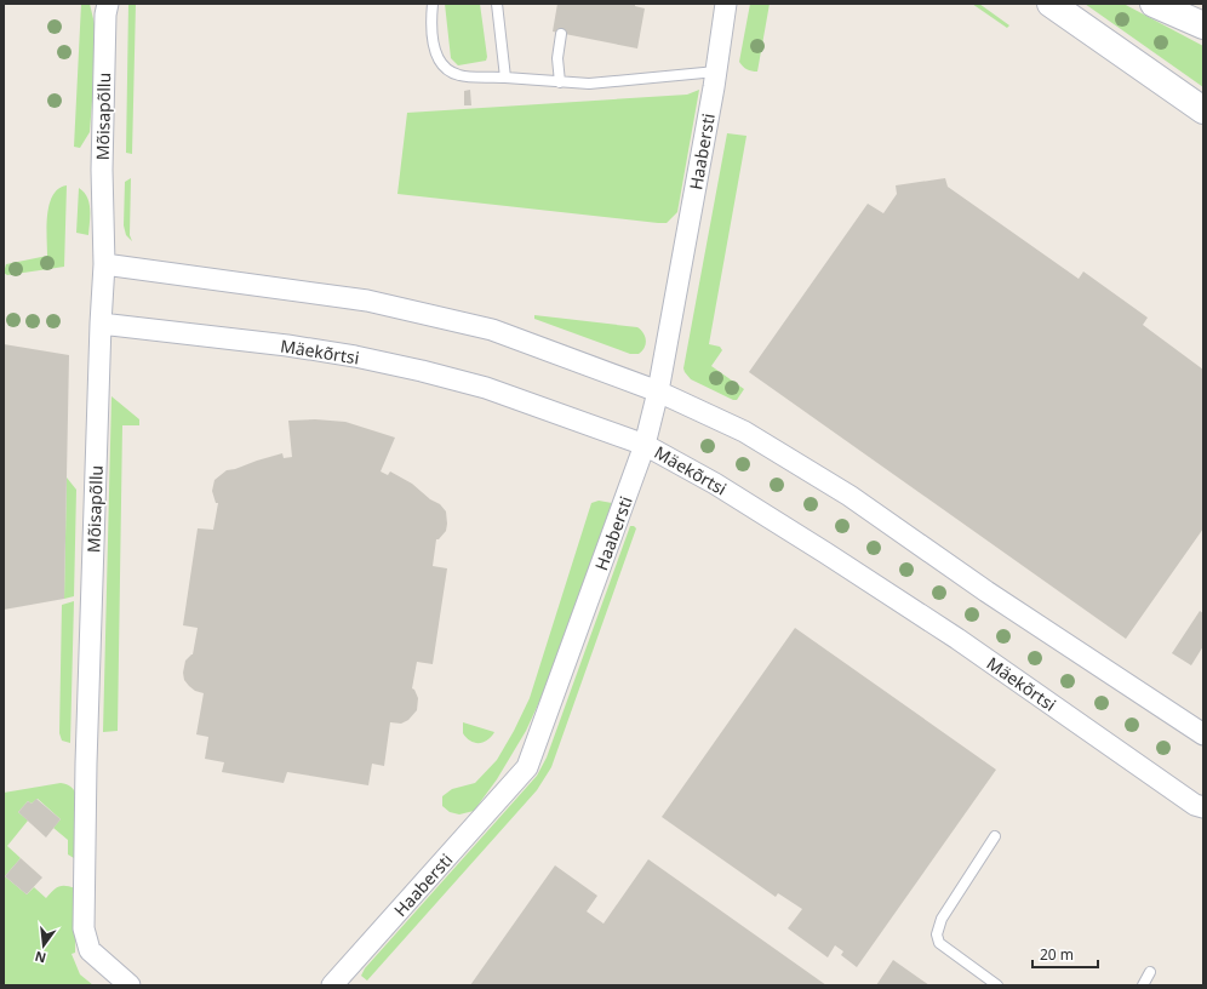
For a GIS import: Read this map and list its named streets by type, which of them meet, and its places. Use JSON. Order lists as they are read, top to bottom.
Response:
{
  "streets": {
    "street": ["Mõisapõllu", "Haabersti", "Mäekõrtsi"]
  },
  "crossings": [
    ["Mõisapõllu", "Mäekõrtsi"],
    ["Haabersti", "Mäekõrtsi"]
  ],
  "scale_bar": "20 m",
  "north": "bottom"
}
